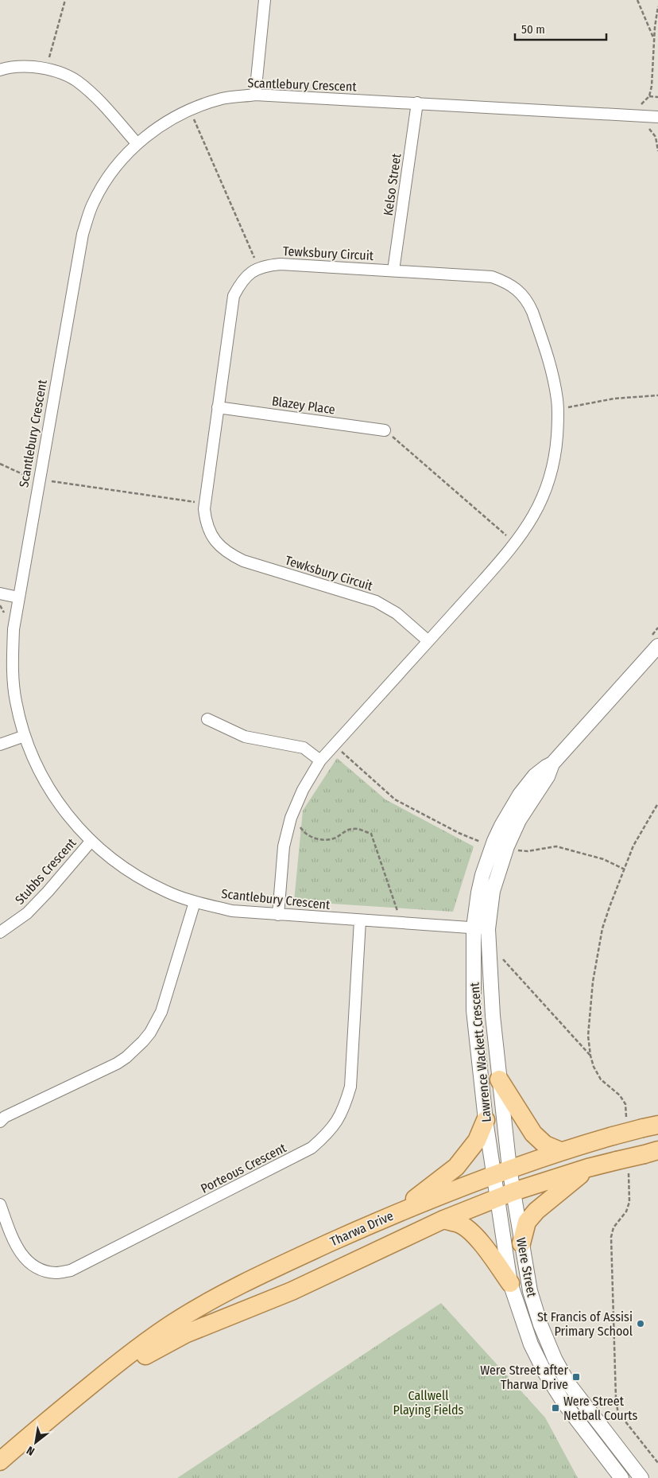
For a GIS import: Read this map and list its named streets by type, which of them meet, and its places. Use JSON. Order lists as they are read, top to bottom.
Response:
{
  "streets": {
    "main road": ["Tharwa Drive"],
    "street": [
      "Scantlebury Crescent",
      "Kelso Street",
      "Tewksbury Circuit",
      "Blazey Place",
      "Stubbs Crescent",
      "Lawrence Wackett Crescent",
      "Porteous Crescent",
      "Were Street"
    ]
  },
  "crossings": [
    ["Scantlebury Crescent", "Kelso Street"],
    ["Scantlebury Crescent", "Tewksbury Circuit"],
    ["Scantlebury Crescent", "Stubbs Crescent"],
    ["Scantlebury Crescent", "Lawrence Wackett Crescent"],
    ["Scantlebury Crescent", "Porteous Crescent"],
    ["Kelso Street", "Tewksbury Circuit"],
    ["Tewksbury Circuit", "Blazey Place"],
    ["Lawrence Wackett Crescent", "Tharwa Drive"],
    ["Lawrence Wackett Crescent", "Were Street"],
    ["Tharwa Drive", "Were Street"]
  ],
  "parks": ["Callwell Playing Fields"],
  "places": {
    "other": ["St Francis of Assisi Primary School"],
    "transit": ["Were Street after Tharwa Drive", "Were Street Netball Courts"]
  },
  "scale_bar": "50 m",
  "north": "bottom left"
}
